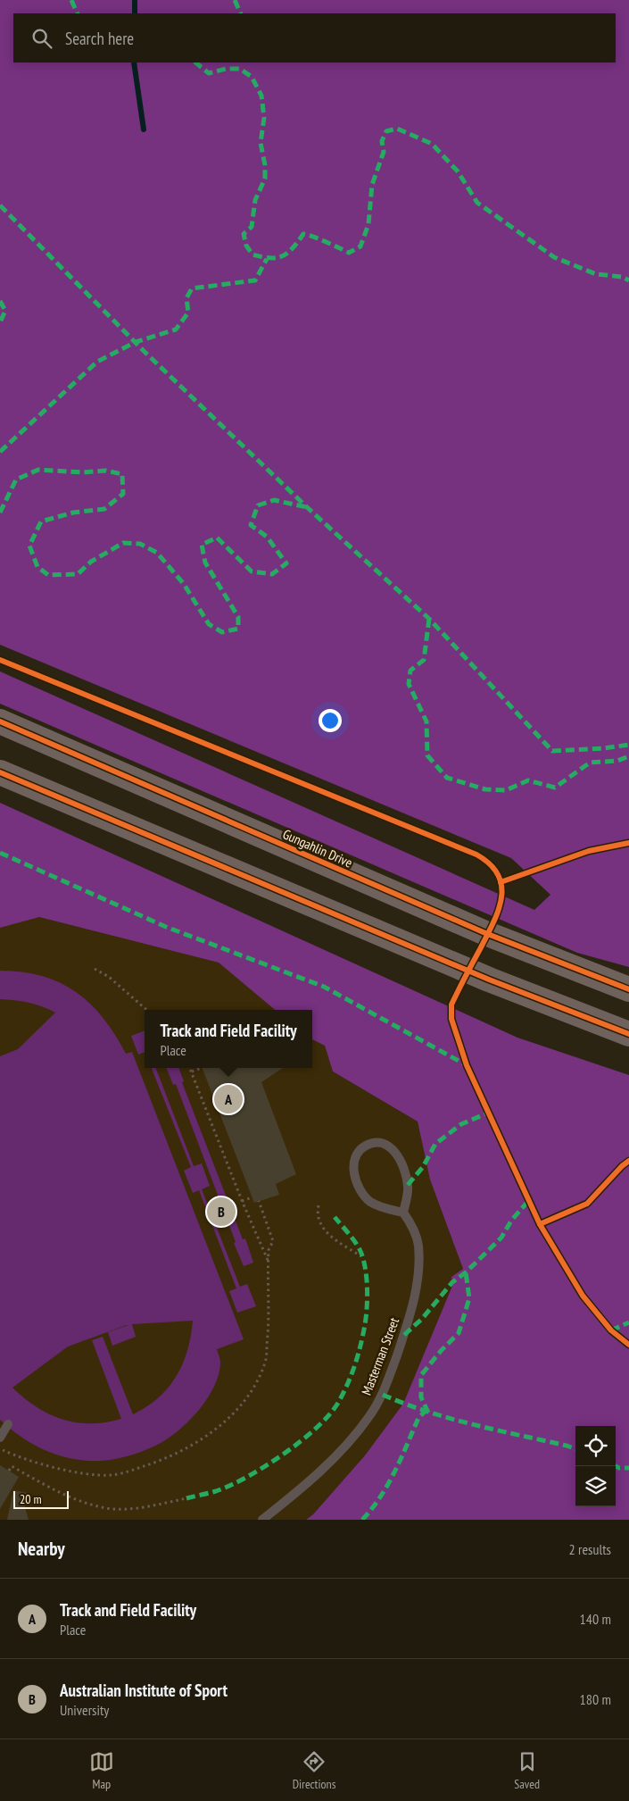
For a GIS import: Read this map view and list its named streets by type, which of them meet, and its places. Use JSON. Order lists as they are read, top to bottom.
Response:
{
  "streets": {
    "highway": ["Gungahlin Drive"],
    "lane": ["Masterman Street"]
  },
  "scale_bar": "20 m",
  "page": {
    "search": "Search here",
    "popup": ["Track and Field Facility", "Place"],
    "pins": ["A", "B"],
    "scale": "20 m",
    "heading": ["Nearby", "2 results"],
    "list": [
      {
        "mark": "A",
        "name": "Track and Field Facility",
        "note": "Place",
        "value": "140 m"
      },
      {
        "mark": "B",
        "name": "Australian Institute of Sport",
        "note": "University",
        "value": "180 m"
      }
    ],
    "nav": ["Map", "Directions", "Saved"]
  }
}
